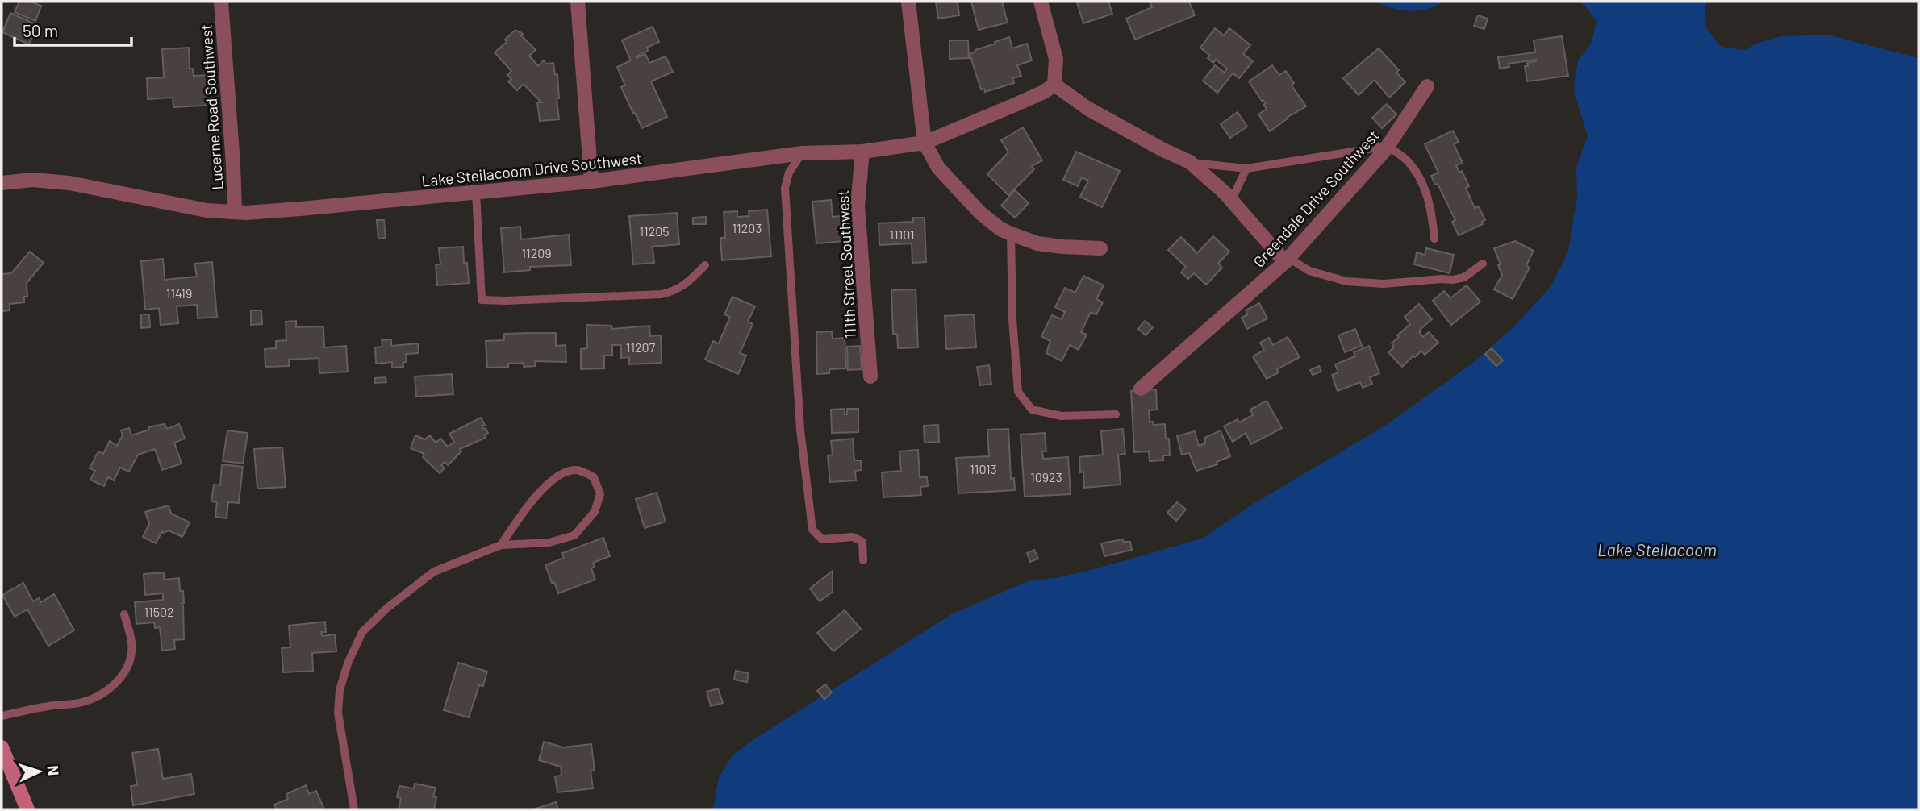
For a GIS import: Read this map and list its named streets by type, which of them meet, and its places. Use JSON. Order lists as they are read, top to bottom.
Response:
{
  "streets": {
    "street": [
      "Lucerne Road Southwest",
      "Lake Steilacoom Drive Southwest",
      "Greendale Drive Southwest",
      "111th Street Southwest"
    ]
  },
  "crossings": [
    ["Lucerne Road Southwest", "Lake Steilacoom Drive Southwest"],
    ["Lake Steilacoom Drive Southwest", "111th Street Southwest"]
  ],
  "water": ["Lake Steilacoom"],
  "house_numbers": [
    "11203",
    "11205",
    "11101",
    "11209",
    "11419",
    "11207",
    "11013",
    "10923",
    "11502"
  ],
  "scale_bar": "50 m",
  "north": "right"
}
